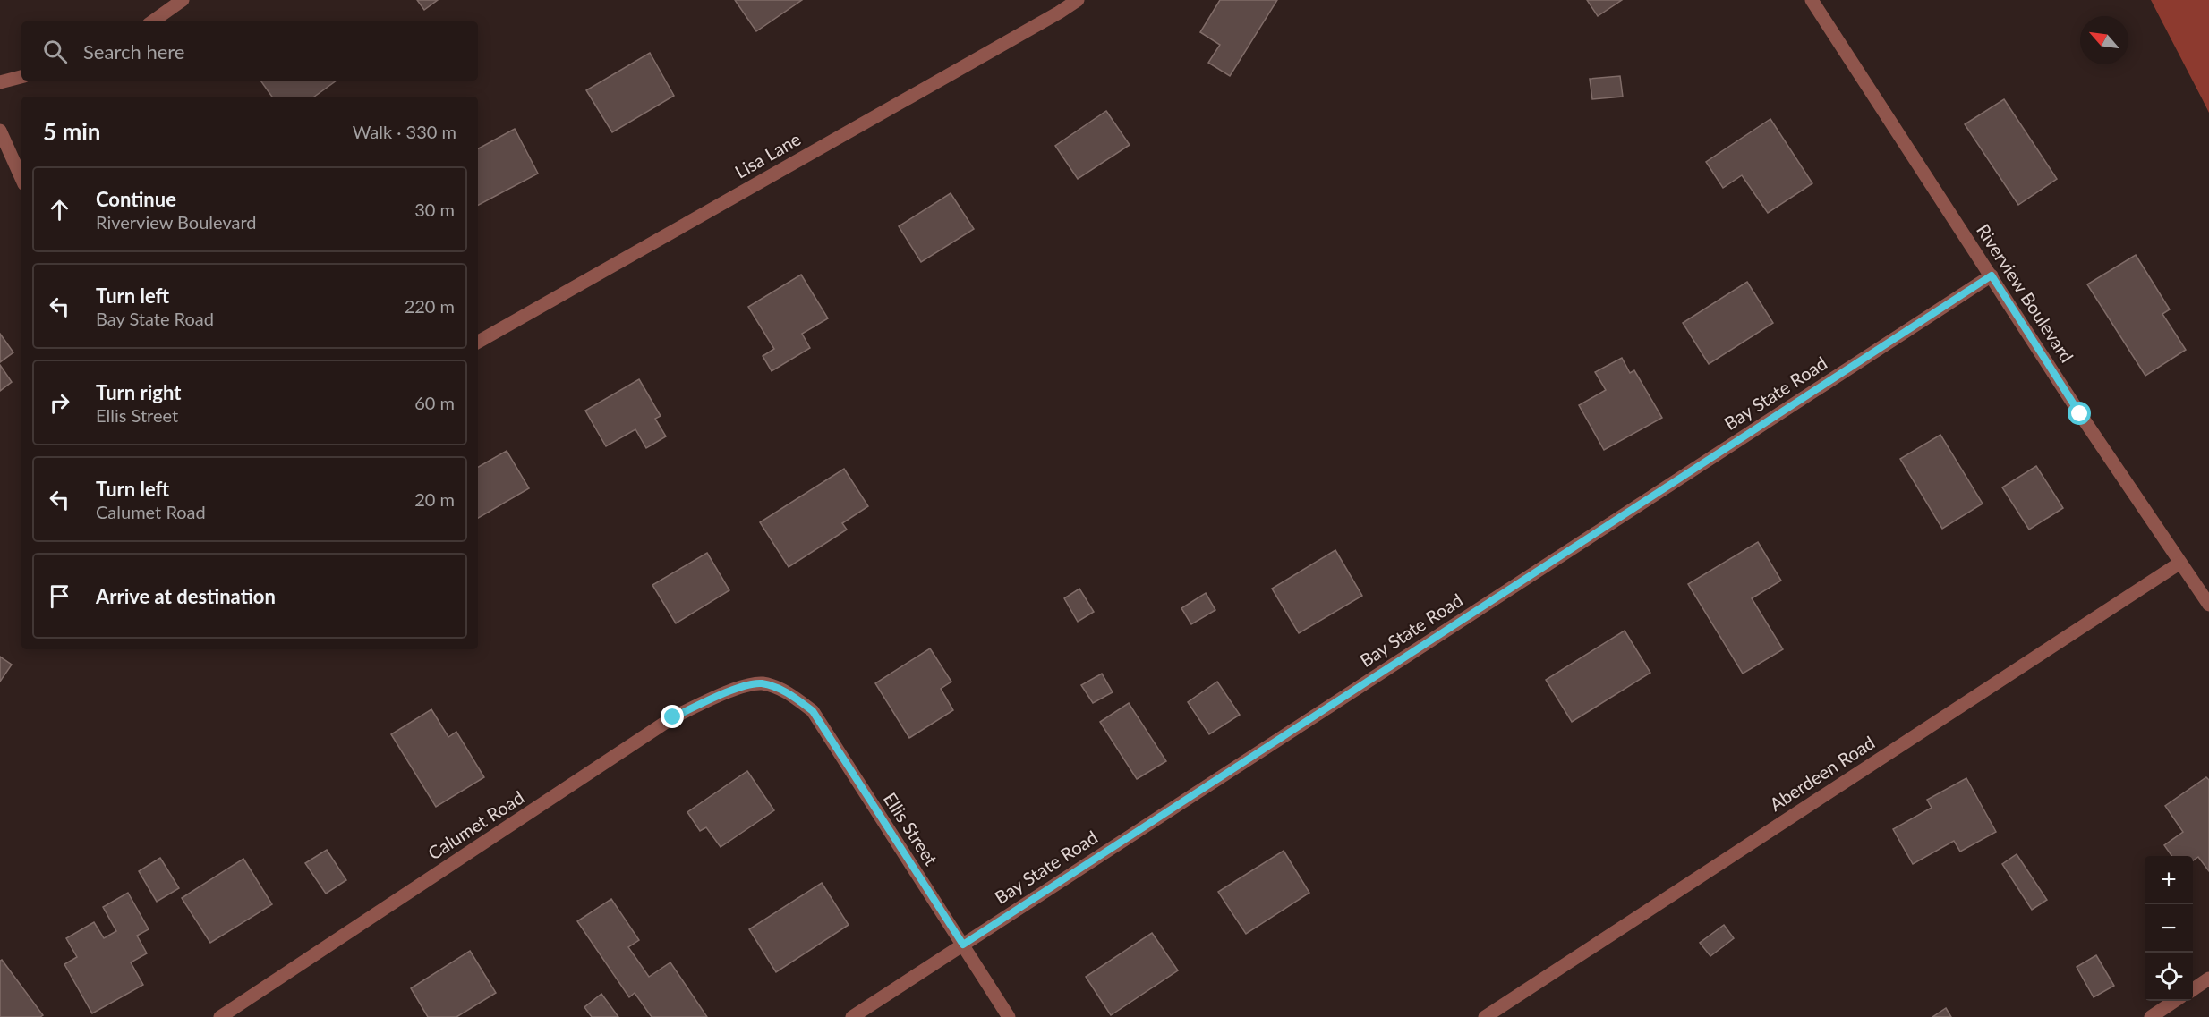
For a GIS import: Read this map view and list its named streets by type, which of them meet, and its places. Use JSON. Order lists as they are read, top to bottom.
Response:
{
  "streets": {
    "street": [
      "Lisa Lane",
      "Riverview Boulevard",
      "Bay State Road",
      "Aberdeen Road",
      "Calumet Road",
      "Ellis Street"
    ]
  },
  "crossings": [
    ["Riverview Boulevard", "Bay State Road"],
    ["Riverview Boulevard", "Aberdeen Road"],
    ["Bay State Road", "Ellis Street"],
    ["Calumet Road", "Ellis Street"]
  ],
  "north": "top left",
  "page": {
    "search": "Search here",
    "heading": ["5 min", "Walk · 330 m"],
    "list": [
      ["Continue", "Riverview Boulevard", "30 m"],
      ["Turn left", "Bay State Road", "220 m"],
      ["Turn right", "Ellis Street", "60 m"],
      ["Turn left", "Calumet Road", "20 m"],
      "Arrive at destination"
    ],
    "map_buttons": ["+", "−"]
  }
}
